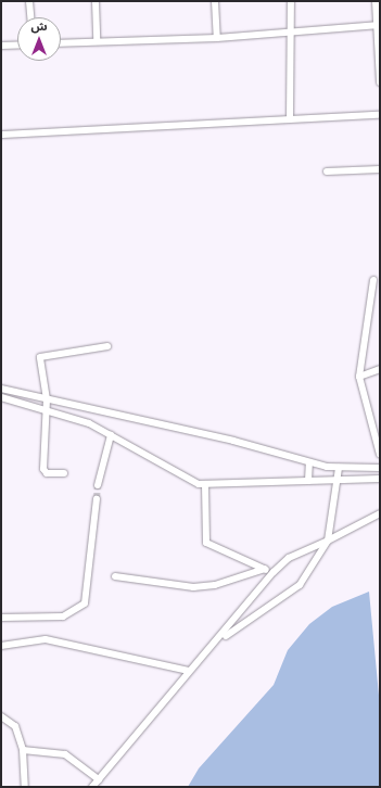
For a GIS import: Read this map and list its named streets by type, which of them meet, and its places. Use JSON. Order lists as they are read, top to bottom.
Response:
{
  "north": "top"
}
